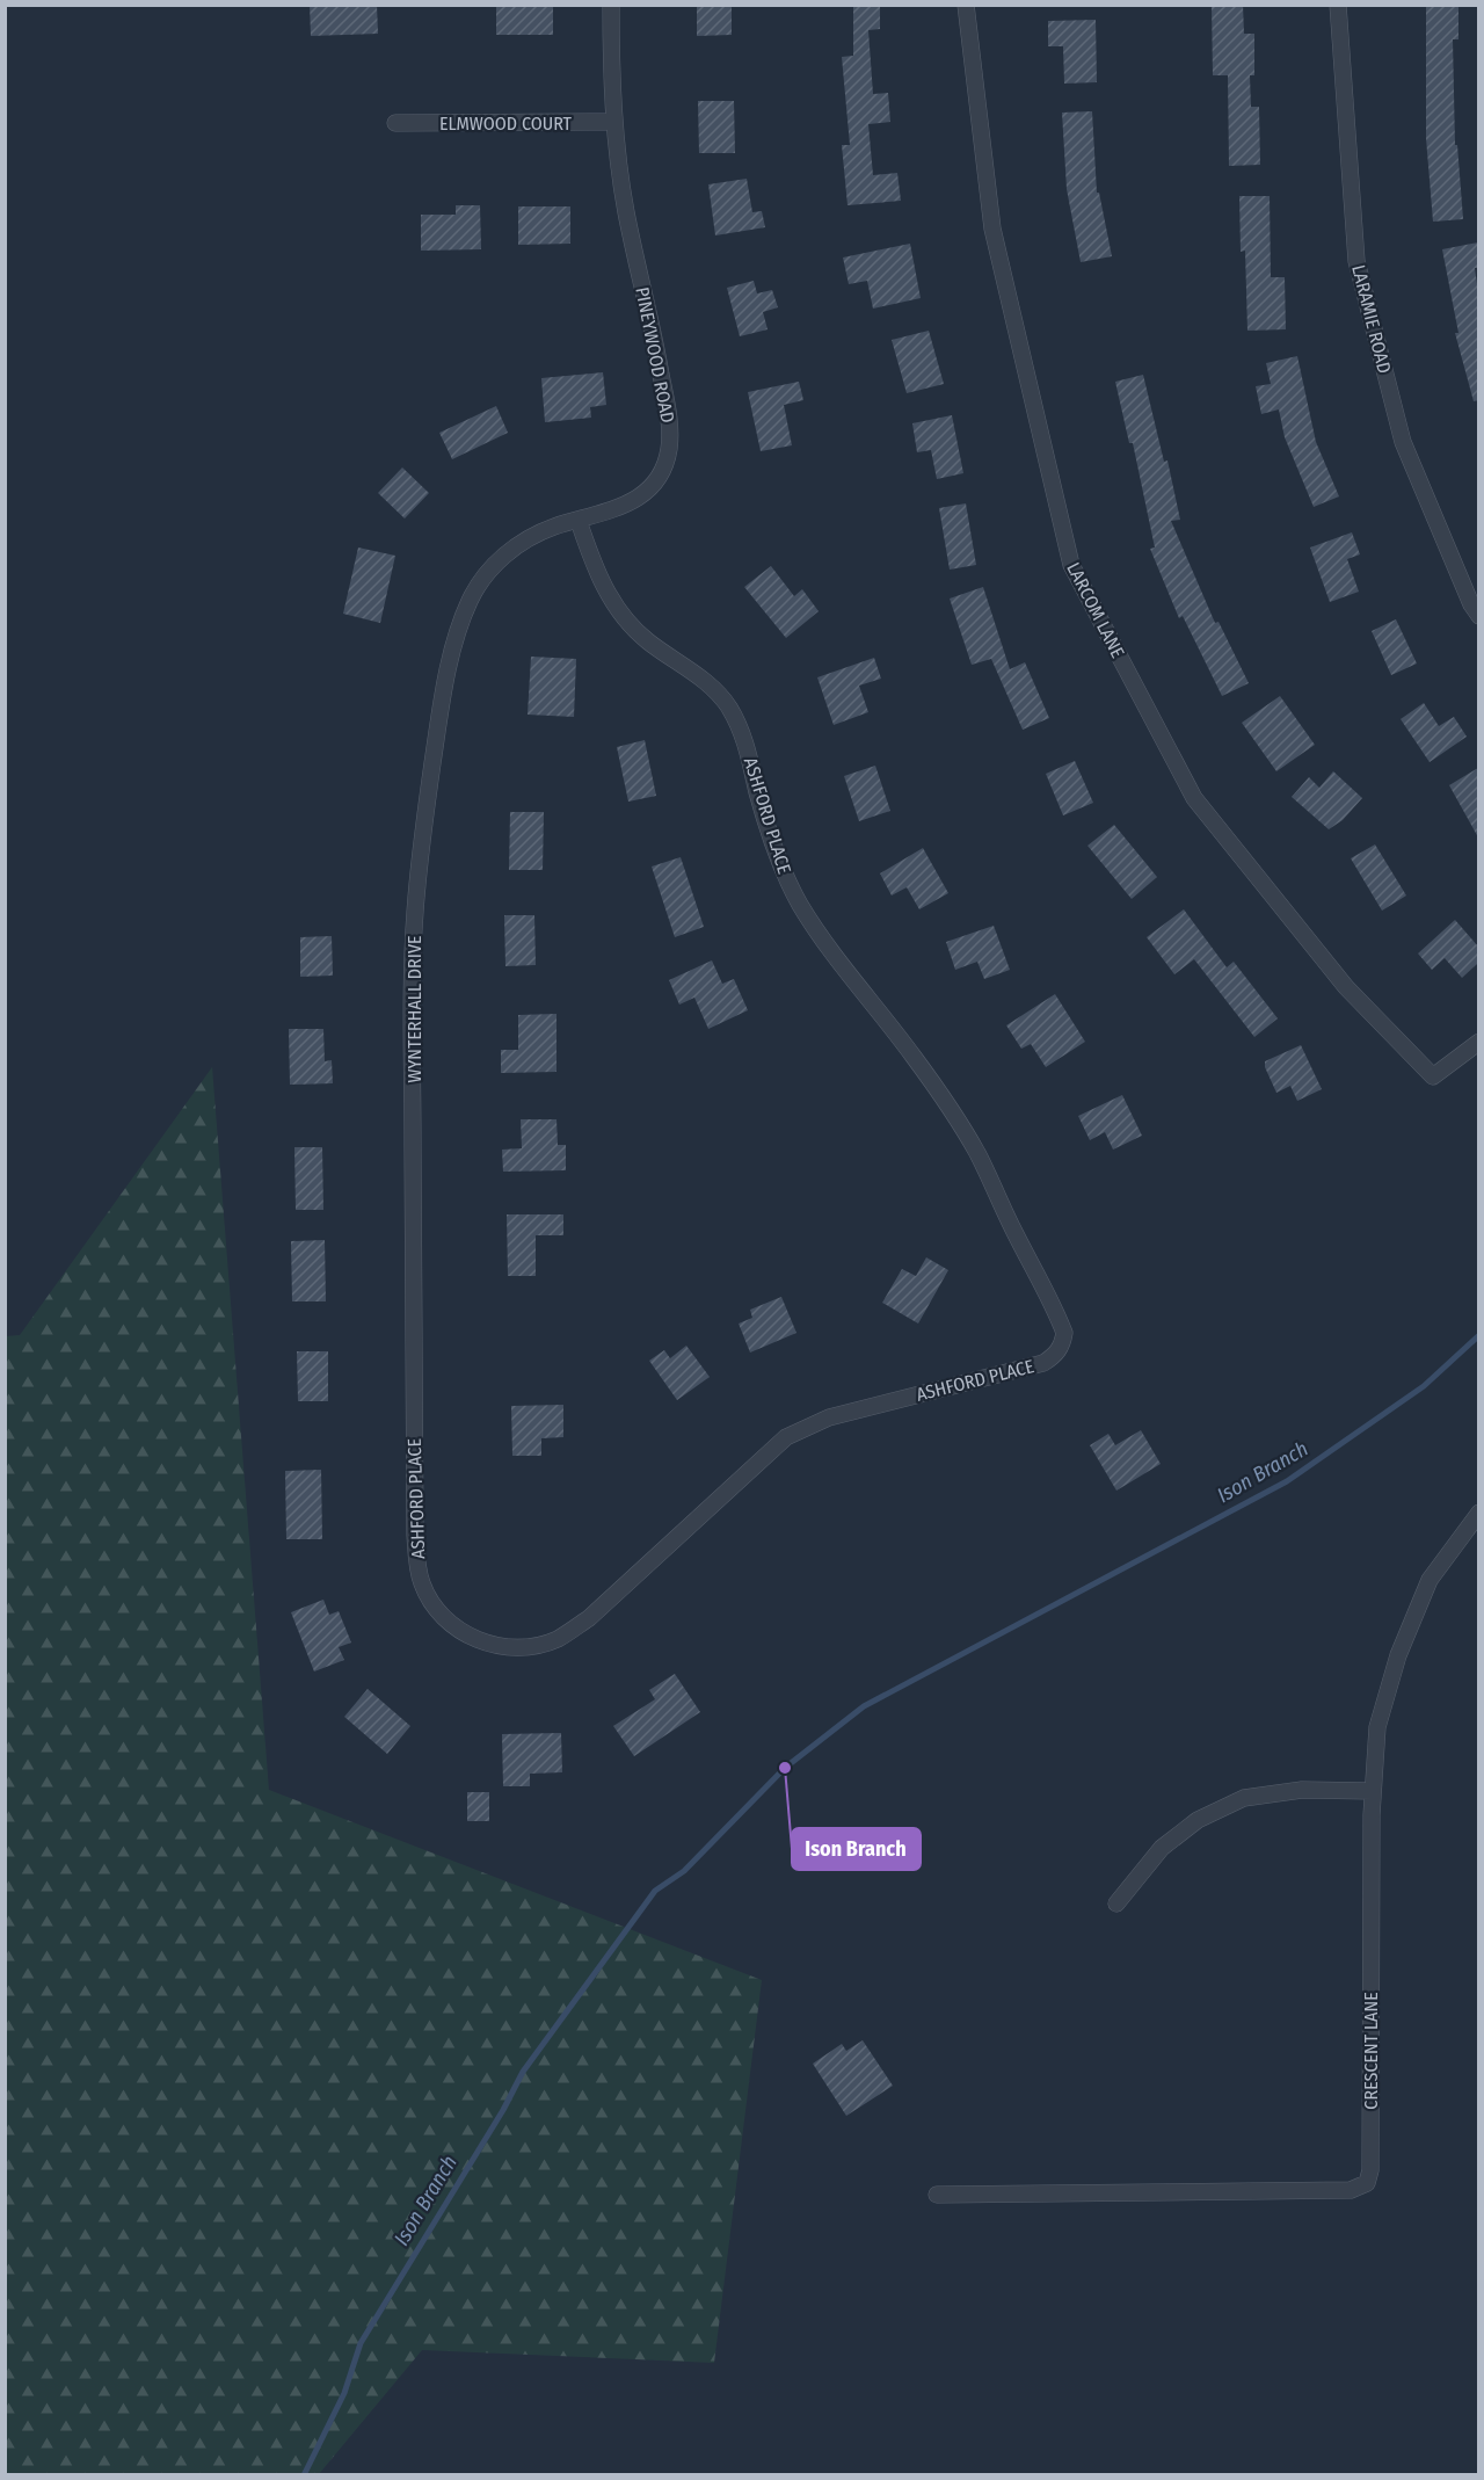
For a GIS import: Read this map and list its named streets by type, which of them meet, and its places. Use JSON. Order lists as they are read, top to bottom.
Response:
{
  "streets": {
    "street": [
      "ELMWOOD COURT",
      "LARAMIE ROAD",
      "PINEYWOOD ROAD",
      "LARCOM LANE",
      "ASHFORD PLACE",
      "WYNTERHALL DRIVE",
      "CRESCENT LANE"
    ]
  },
  "crossings": [
    ["ELMWOOD COURT", "PINEYWOOD ROAD"],
    ["PINEYWOOD ROAD", "ASHFORD PLACE"],
    ["PINEYWOOD ROAD", "WYNTERHALL DRIVE"],
    ["ASHFORD PLACE", "WYNTERHALL DRIVE"]
  ],
  "water": ["Ison Branch"],
  "places": ["Ison Branch"]
}
